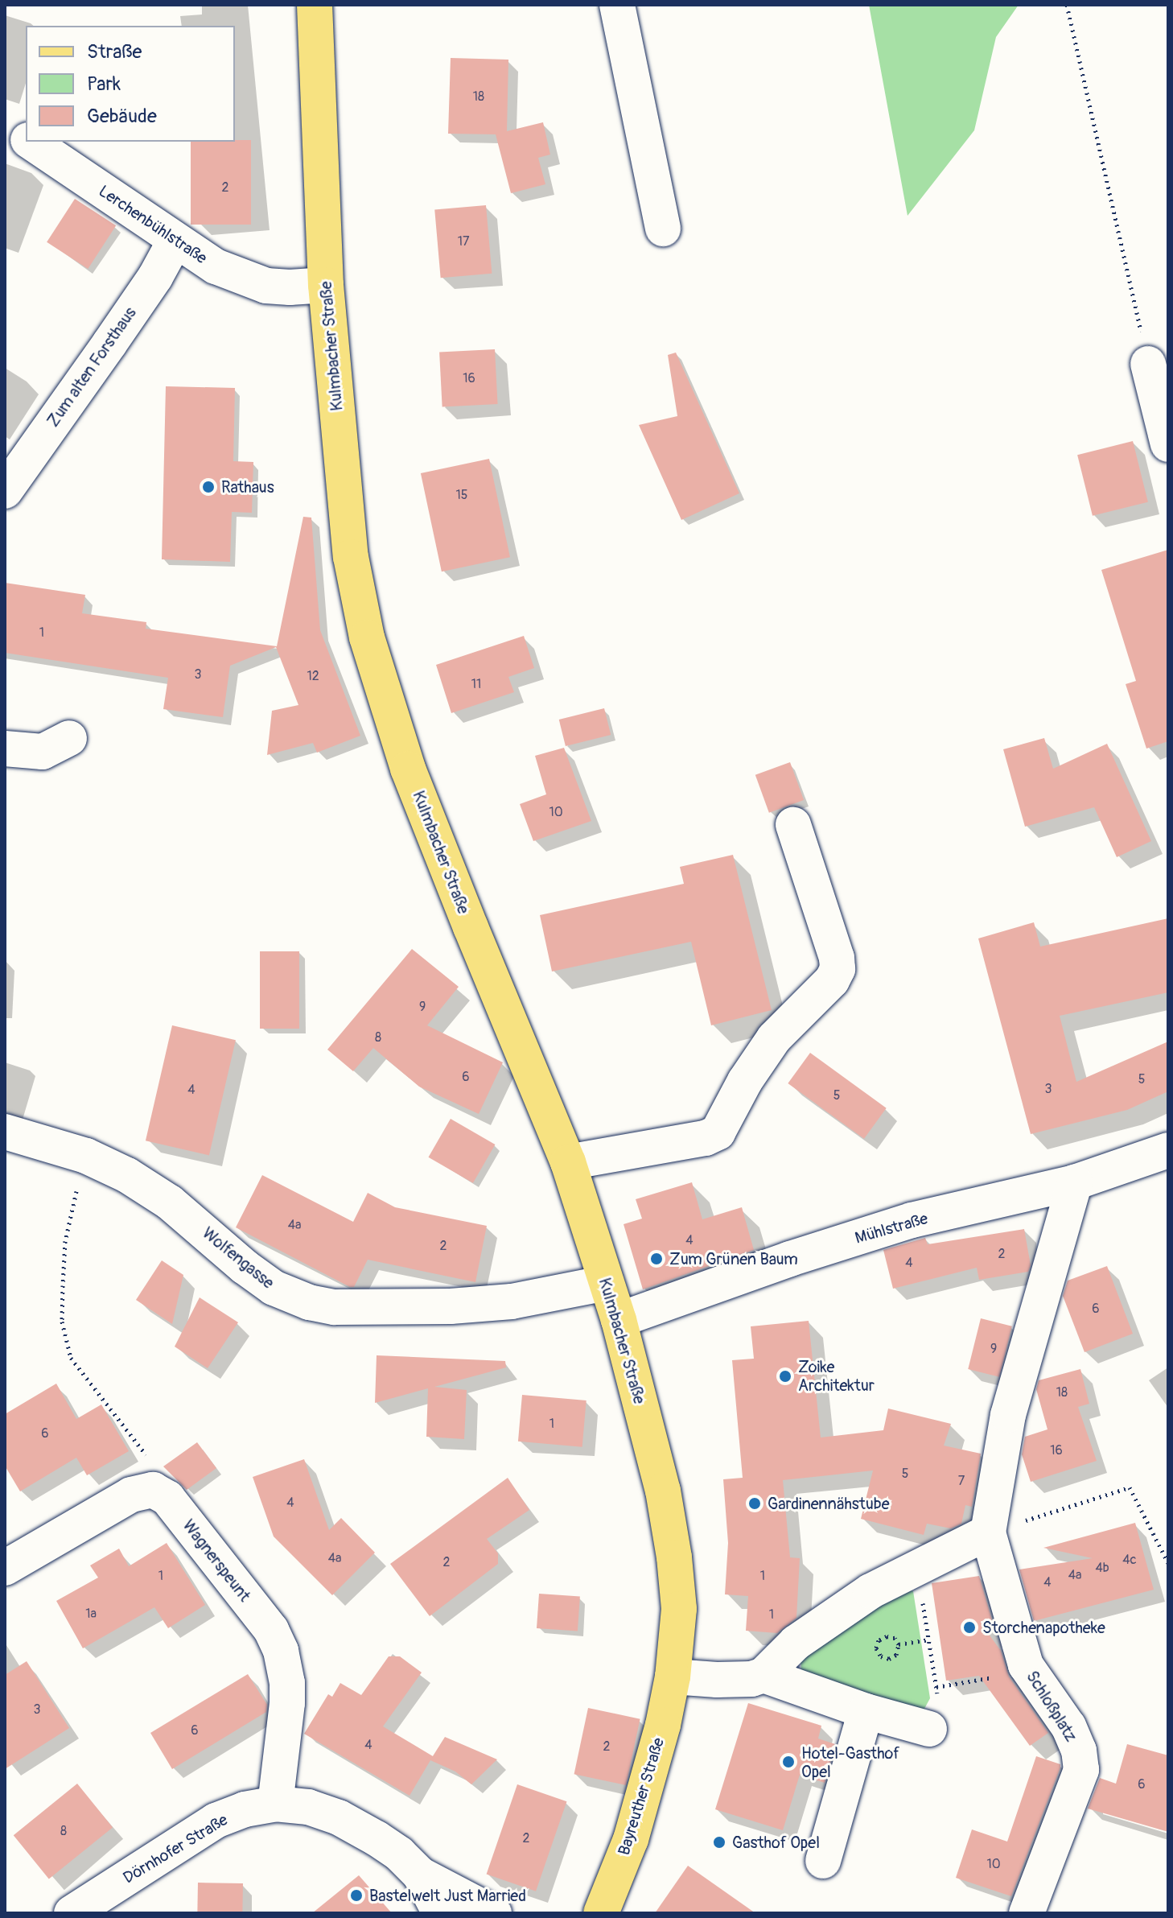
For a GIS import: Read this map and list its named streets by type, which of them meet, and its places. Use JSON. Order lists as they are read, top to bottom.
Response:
{
  "streets": {
    "main road": ["Kulmbacher Straße", "Bayreuther Straße"],
    "street": [
      "Lerchenbühlstraße",
      "Zum alten Forsthaus",
      "Mühlstraße",
      "Wolfengasse",
      "Wagnerspeunt",
      "Schloßplatz",
      "Dörnhofer Straße"
    ]
  },
  "crossings": [
    ["Lerchenbühlstraße", "Kulmbacher Straße"],
    ["Lerchenbühlstraße", "Zum alten Forsthaus"],
    ["Kulmbacher Straße", "Mühlstraße"],
    ["Kulmbacher Straße", "Wolfengasse"],
    ["Kulmbacher Straße", "Bayreuther Straße"],
    ["Mühlstraße", "Schloßplatz"],
    ["Wagnerspeunt", "Dörnhofer Straße"]
  ],
  "places": [
    "Rathaus",
    "Zum Grünen Baum",
    "Zoike Architektur",
    "Gardinennähstube",
    "Storchenapotheke",
    "Hotel-Gasthof Opel",
    "Gasthof Opel",
    "Bastelwelt Just Married"
  ],
  "house_numbers": [
    "18",
    "2",
    "17",
    "16",
    "15",
    "1",
    "3",
    "12",
    "11",
    "10",
    "9",
    "8",
    "6",
    "5",
    "3",
    "4",
    "5",
    "4a",
    "4",
    "2",
    "2",
    "4",
    "6",
    "9",
    "18",
    "1",
    "6",
    "16",
    "5",
    "7",
    "4",
    "4a",
    "4c",
    "2",
    "4b",
    "4a",
    "1",
    "1",
    "4",
    "1a",
    "1",
    "3",
    "6",
    "4",
    "2",
    "6",
    "8",
    "2",
    "10"
  ],
  "legend": ["Straße", "Park", "Gebäude"]
}
